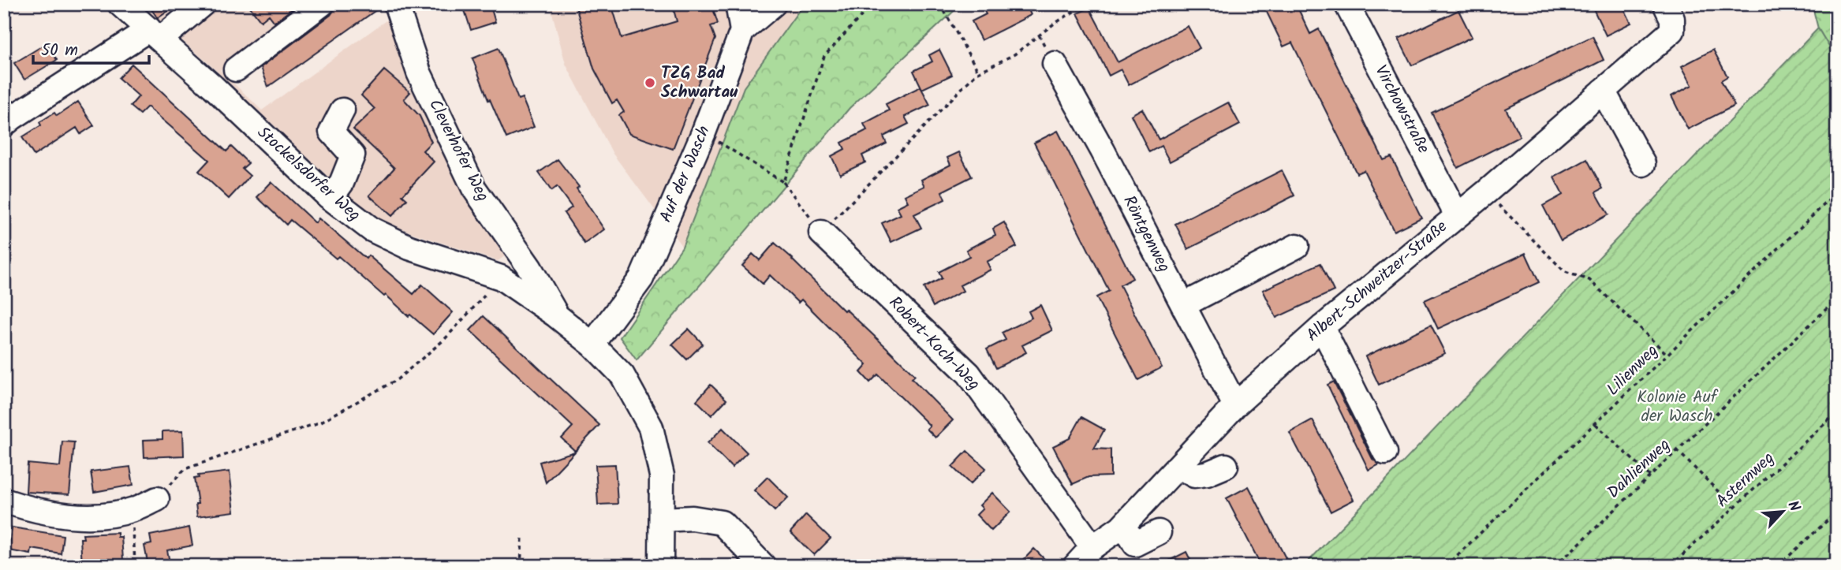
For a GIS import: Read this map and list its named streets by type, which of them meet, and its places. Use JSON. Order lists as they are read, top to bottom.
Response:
{
  "streets": {
    "street": [
      "Virchowstraße",
      "Cleverhofer Weg",
      "Stockelsdorfer Weg",
      "Auf der Wasch",
      "Röntgenweg",
      "Albert-Schweitzer-Straße",
      "Robert-Koch-Weg"
    ],
    "path": ["Lilienweg", "Dahlienweg", "Asternweg"]
  },
  "crossings": [
    ["Virchowstraße", "Albert-Schweitzer-Straße"],
    ["Cleverhofer Weg", "Stockelsdorfer Weg"],
    ["Stockelsdorfer Weg", "Auf der Wasch"],
    ["Röntgenweg", "Albert-Schweitzer-Straße"],
    ["Albert-Schweitzer-Straße", "Robert-Koch-Weg"]
  ],
  "parks": ["Kolonie Auf der Wasch"],
  "places": ["TZG Bad Schwartau"],
  "scale_bar": "50 m",
  "north": "top right"
}
